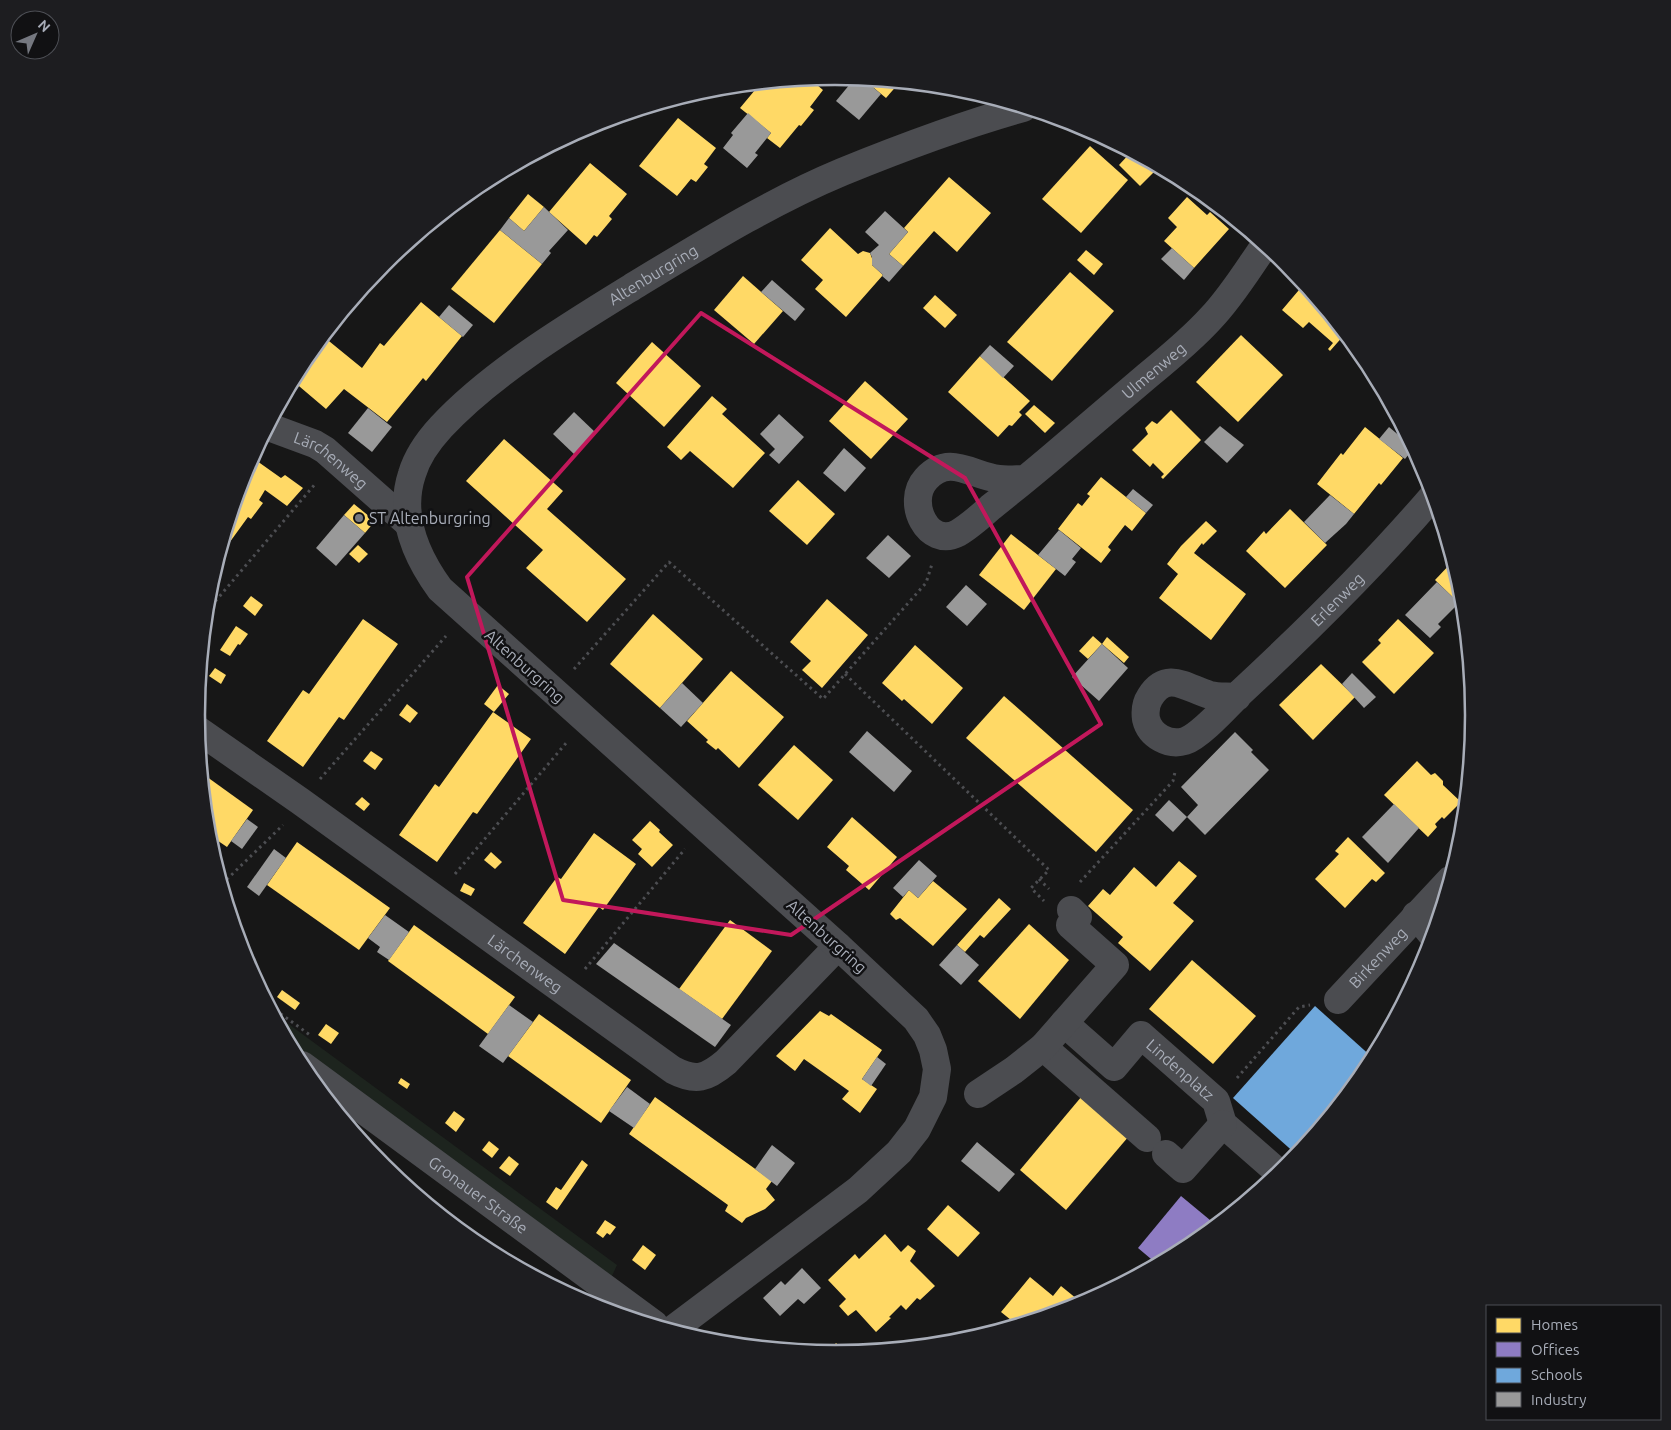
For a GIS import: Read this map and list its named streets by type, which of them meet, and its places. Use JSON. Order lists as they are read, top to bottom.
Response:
{
  "streets": {
    "street": [
      "Altenburgring",
      "Ulmenweg",
      "Lärchenweg",
      "Erlenweg",
      "Birkenweg",
      "Lindenplatz",
      "Gronauer Straße"
    ]
  },
  "crossings": [
    ["Altenburgring", "Lärchenweg"]
  ],
  "places": ["ST Altenburgring"],
  "legend": [
    "Homes",
    "Offices",
    "Schools",
    "Industry"
  ],
  "north": "top right"
}
